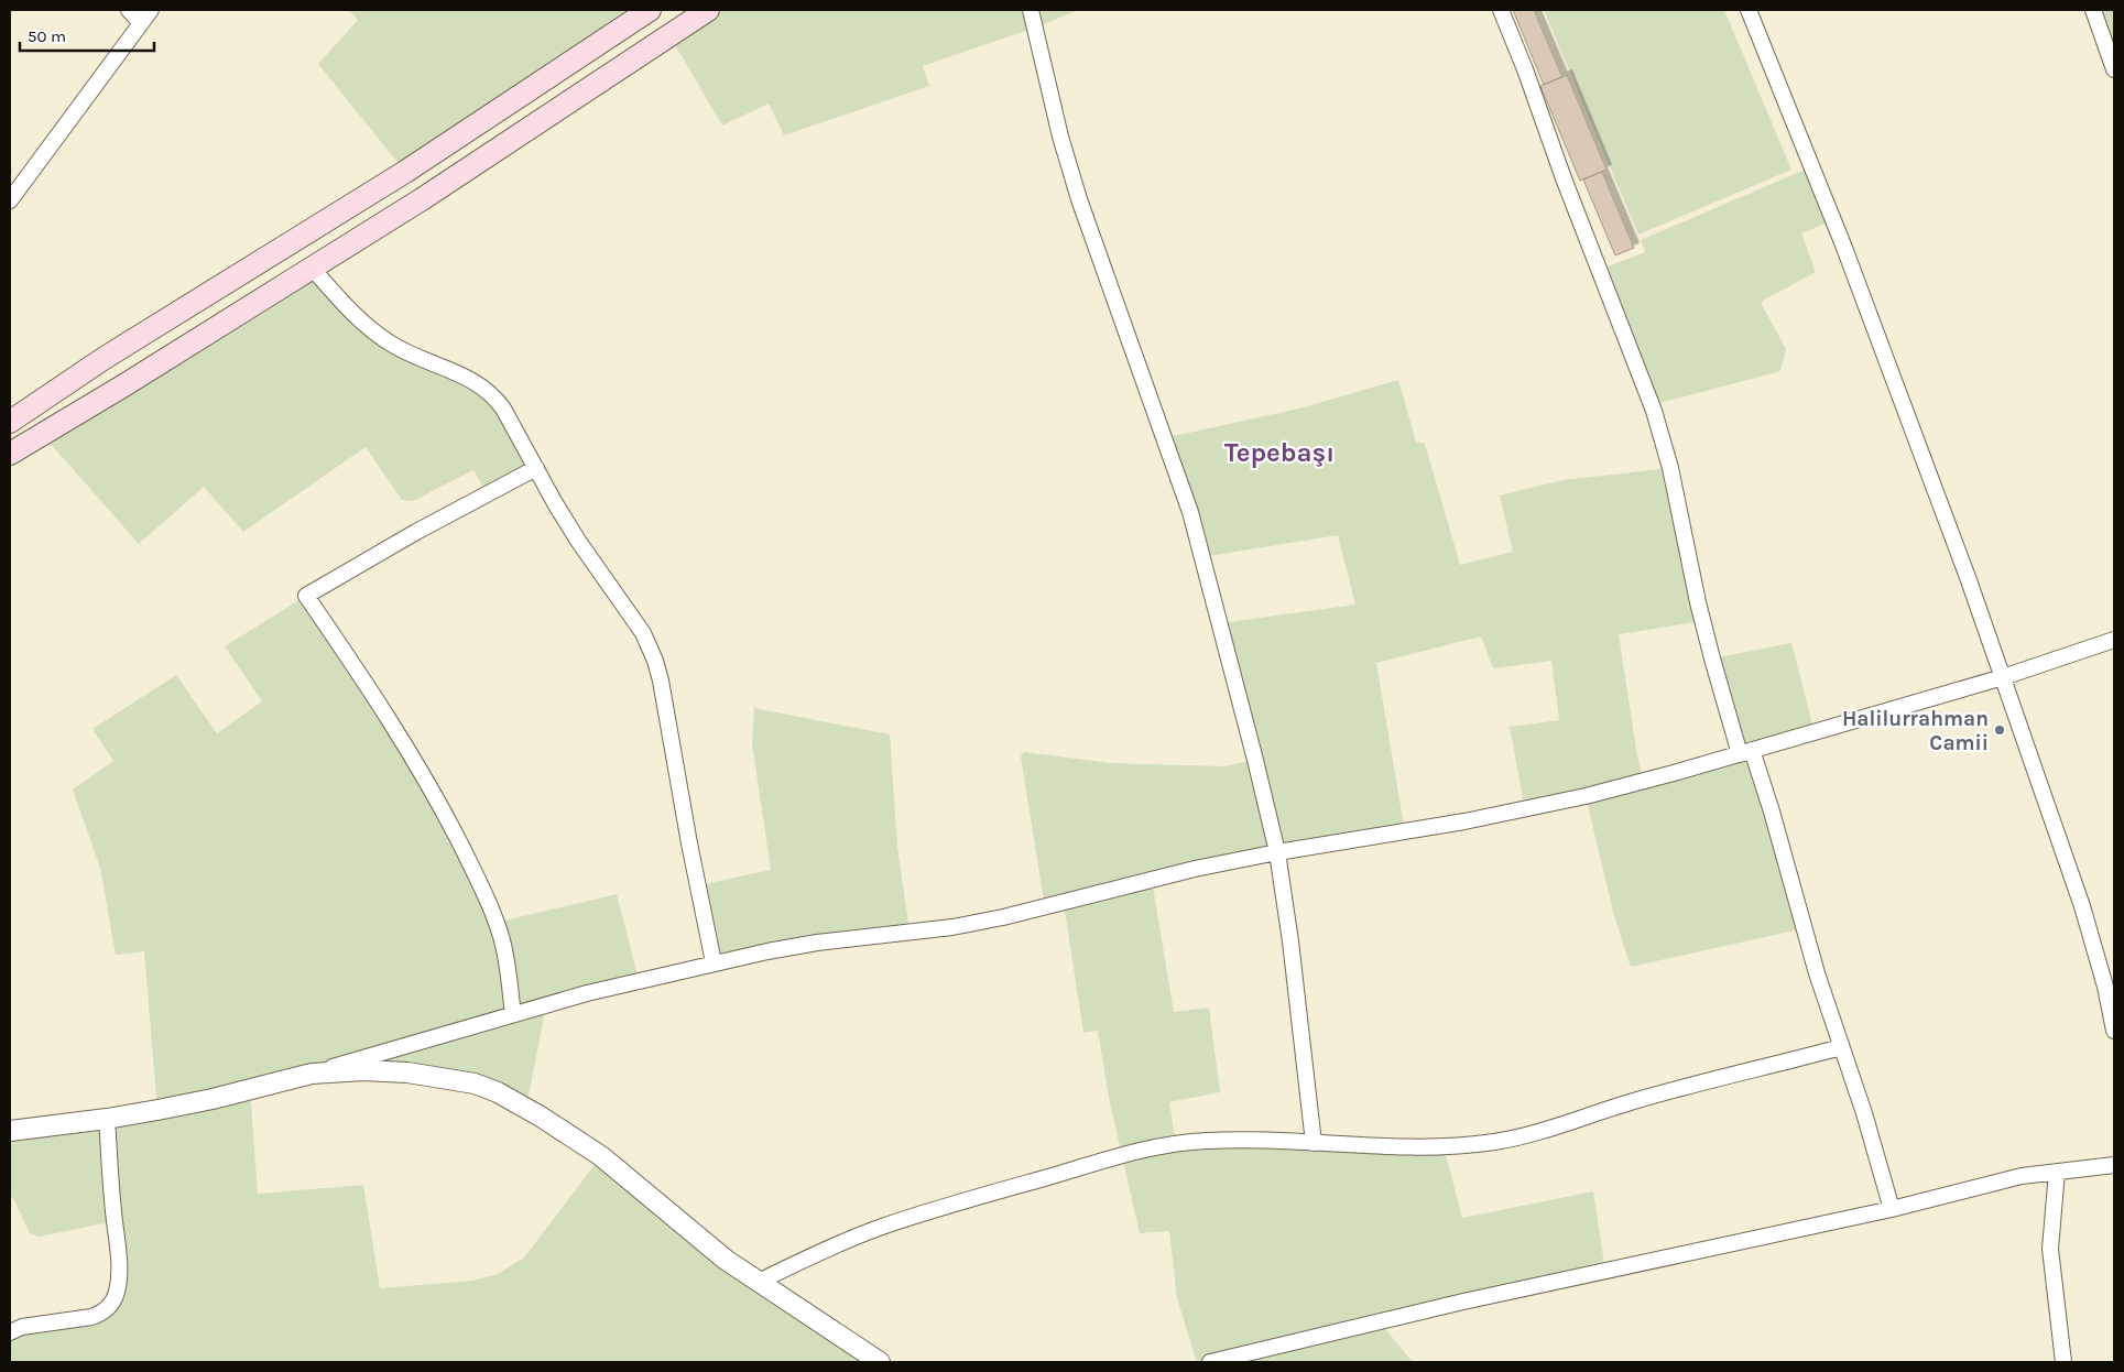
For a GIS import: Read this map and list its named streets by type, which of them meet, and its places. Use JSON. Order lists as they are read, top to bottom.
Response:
{
  "districts": ["Tepebaşı"],
  "places": ["Halilurrahman Camii"],
  "scale_bar": "50 m"
}
